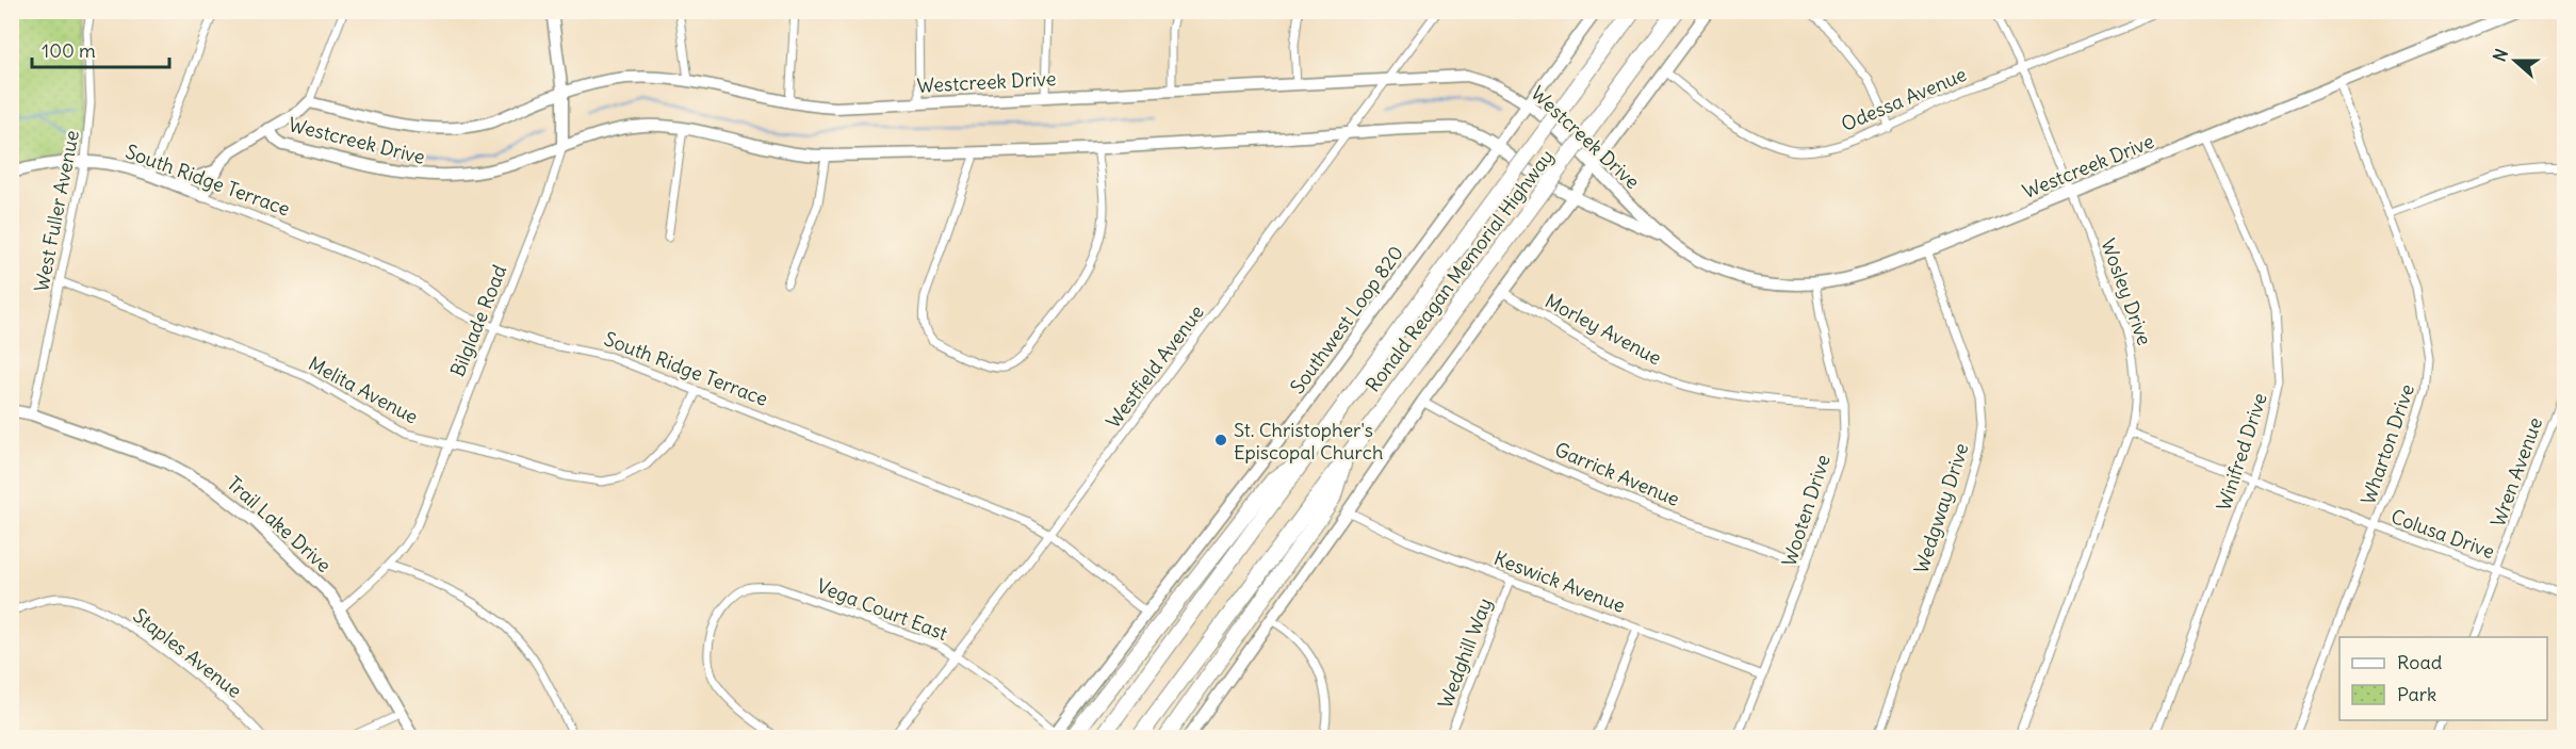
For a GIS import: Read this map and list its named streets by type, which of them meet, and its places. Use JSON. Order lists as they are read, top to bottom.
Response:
{
  "streets": {
    "highway": ["Ronald Reagan Memorial Highway"],
    "street": [
      "Westcreek Drive",
      "Odessa Avenue",
      "South Ridge Terrace",
      "West Fuller Avenue",
      "Wosley Drive",
      "Southwest Loop 820",
      "Bilglade Road",
      "Morley Avenue",
      "Westfield Avenue",
      "Melita Avenue",
      "Wharton Drive",
      "Winifred Drive",
      "Wren Avenue",
      "Garrick Avenue",
      "Wedgway Drive",
      "Wooten Drive",
      "Trail Lake Drive",
      "Colusa Drive",
      "Keswick Avenue",
      "Vega Court East",
      "Staples Avenue",
      "Wedghill Way"
    ]
  },
  "crossings": [
    ["Westcreek Drive", "South Ridge Terrace"],
    ["Westcreek Drive", "Wosley Drive"],
    ["Westcreek Drive", "Southwest Loop 820"],
    ["Westcreek Drive", "Bilglade Road"],
    ["Westcreek Drive", "Westfield Avenue"],
    ["Westcreek Drive", "Wharton Drive"],
    ["Westcreek Drive", "Winifred Drive"],
    ["Westcreek Drive", "Wedgway Drive"],
    ["Westcreek Drive", "Wooten Drive"],
    ["Odessa Avenue", "Wosley Drive"],
    ["South Ridge Terrace", "West Fuller Avenue"],
    ["South Ridge Terrace", "Southwest Loop 820"],
    ["South Ridge Terrace", "Bilglade Road"],
    ["South Ridge Terrace", "Westfield Avenue"],
    ["South Ridge Terrace", "Melita Avenue"],
    ["West Fuller Avenue", "Melita Avenue"],
    ["West Fuller Avenue", "Trail Lake Drive"],
    ["Wosley Drive", "Colusa Drive"],
    ["Southwest Loop 820", "Vega Court East"],
    ["Bilglade Road", "Melita Avenue"],
    ["Bilglade Road", "Trail Lake Drive"],
    ["Morley Avenue", "Wooten Drive"],
    ["Westfield Avenue", "Vega Court East"],
    ["Wharton Drive", "Colusa Drive"],
    ["Winifred Drive", "Colusa Drive"],
    ["Wren Avenue", "Colusa Drive"],
    ["Garrick Avenue", "Wooten Drive"],
    ["Wooten Drive", "Keswick Avenue"],
    ["Keswick Avenue", "Wedghill Way"]
  ],
  "places": ["St. Christopher's Episcopal Church"],
  "legend": ["Road", "Park"],
  "scale_bar": "100 m",
  "north": "left"
}
